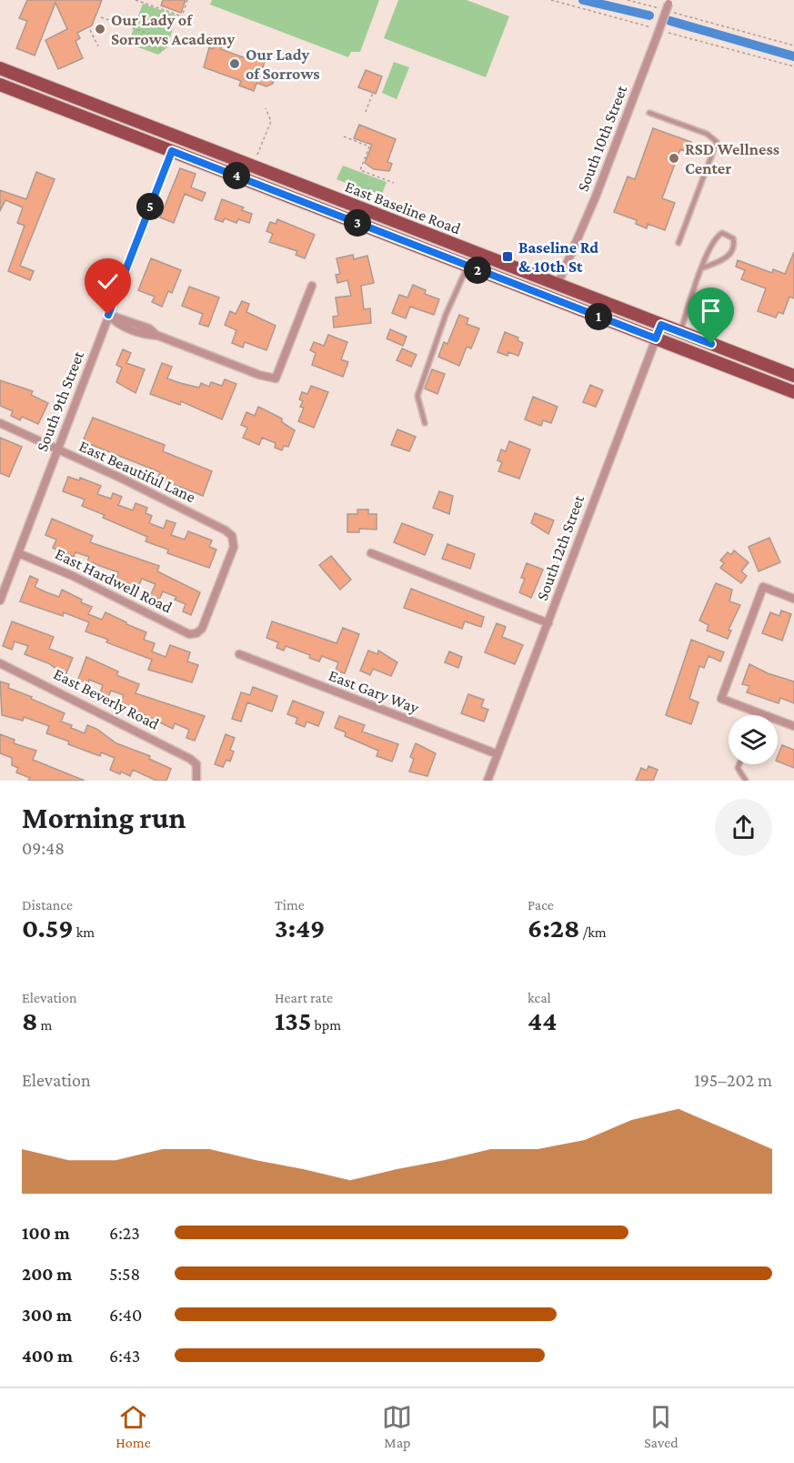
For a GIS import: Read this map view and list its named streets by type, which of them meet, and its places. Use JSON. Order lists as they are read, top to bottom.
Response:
{
  "streets": {
    "main road": ["East Baseline Road"],
    "street": [
      "South 10th Street",
      "South 9th Street",
      "East Beautiful Lane",
      "South 12th Street",
      "East Hardwell Road",
      "East Gary Way",
      "East Beverly Road"
    ]
  },
  "crossings": [
    ["South 10th Street", "East Baseline Road"],
    ["East Baseline Road", "South 9th Street"],
    ["East Baseline Road", "South 12th Street"],
    ["South 9th Street", "East Beautiful Lane"],
    ["South 9th Street", "East Hardwell Road"],
    ["East Beautiful Lane", "East Hardwell Road"],
    ["South 12th Street", "East Gary Way"]
  ],
  "places": {
    "other": ["Our Lady of Sorrows Academy", "Our Lady of Sorrows", "RSD Wellness Center"],
    "transit": ["Baseline Rd & 10th St"]
  },
  "page": {
    "pins": [
      "4",
      "5",
      "3",
      "2",
      "1"
    ],
    "heading": ["Morning run", "09:48"],
    "stats": [
      ["Distance", "0.59 km"],
      ["Time", "3:49"],
      ["Pace", "6:28 /km"],
      ["Elevation", "8 m"],
      ["Heart rate", "135 bpm"],
      ["kcal", "44"]
    ],
    "chart": ["Elevation", "195–202 m"],
    "list": [
      {
        "name": "100 m",
        "note": "6:23"
      },
      {
        "name": "200 m",
        "note": "5:58"
      },
      {
        "name": "300 m",
        "note": "6:40"
      },
      {
        "name": "400 m",
        "note": "6:43"
      }
    ],
    "tabs": ["Home", "Map", "Saved"]
  }
}
